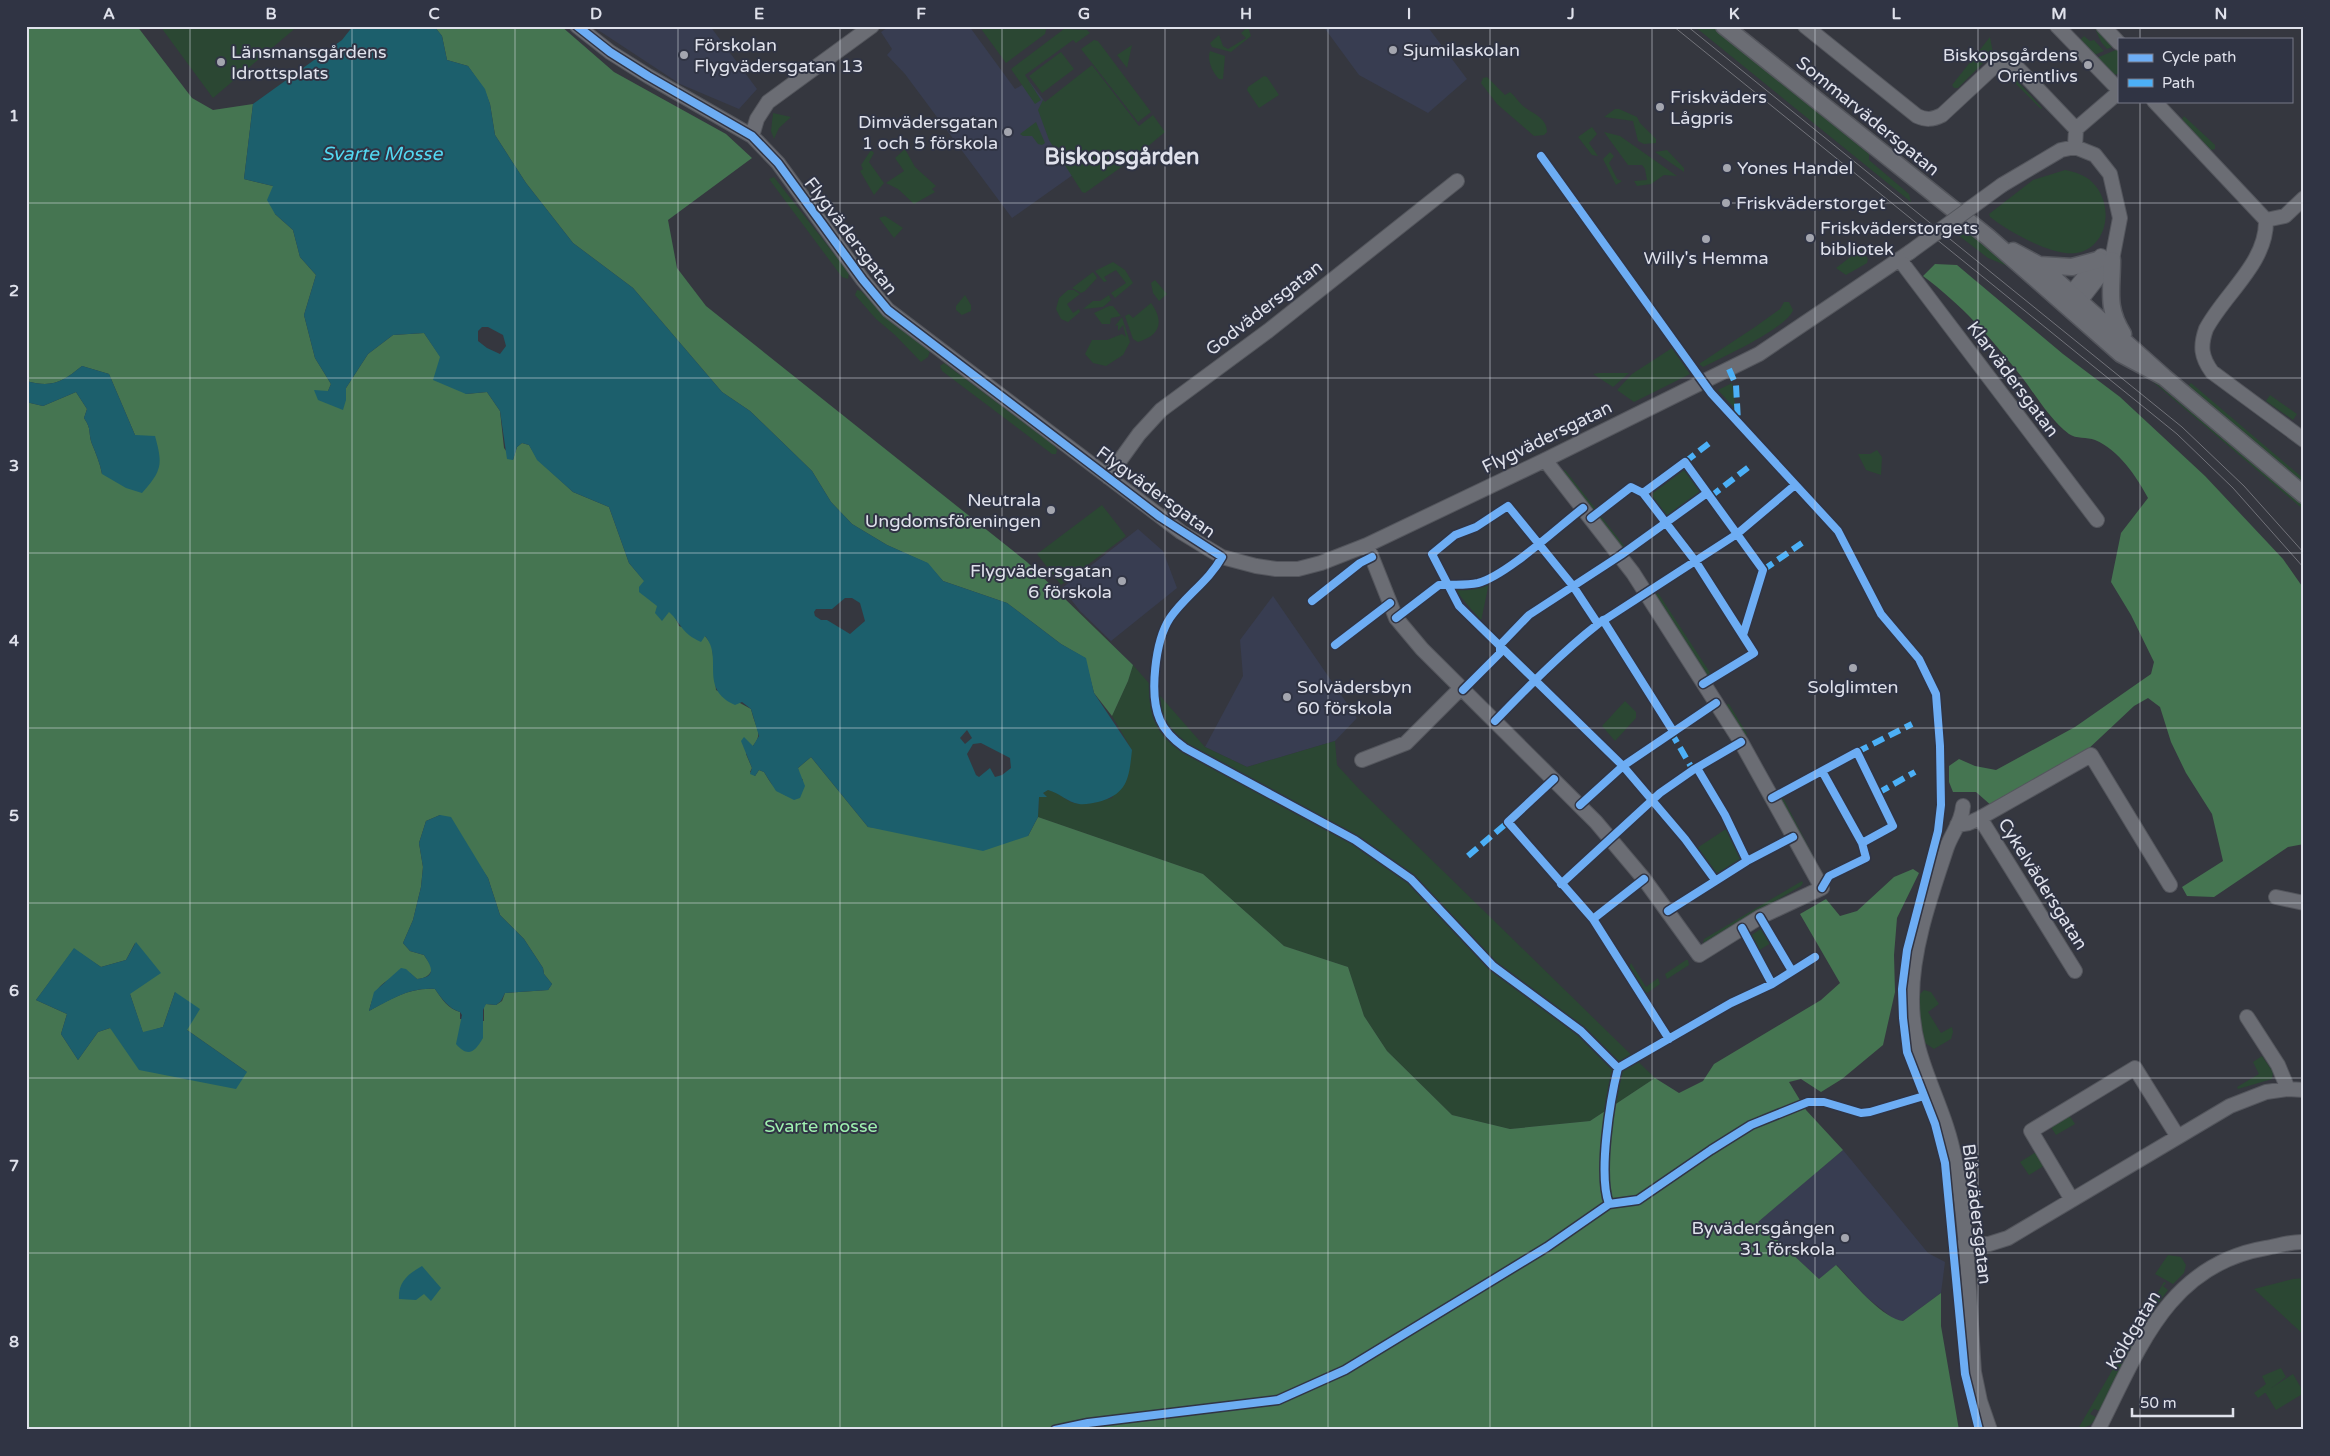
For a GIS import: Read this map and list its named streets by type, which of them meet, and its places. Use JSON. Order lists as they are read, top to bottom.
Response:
{
  "streets": {
    "street": [
      "Sommarvädersgatan",
      "Flygvädersgatan",
      "Godvädersgatan",
      "Klarvädersgatan",
      "Cykelvädersgatan",
      "Blåsvädersgatan",
      "Köldgatan"
    ]
  },
  "crossings": [
    ["Flygvädersgatan", "Godvädersgatan"],
    ["Flygvädersgatan", "Klarvädersgatan"],
    ["Cykelvädersgatan", "Blåsvädersgatan"]
  ],
  "districts": ["Biskopsgården"],
  "water": ["Svarte Mosse"],
  "parks": ["Svarte mosse"],
  "places": [
    "Sjumilaskolan",
    "Förskolan Flygvädersgatan 13",
    "Länsmansgårdens Idrottsplats",
    "Biskopsgårdens Orientlivs",
    "Friskväders Lågpris",
    "Dimvädersgatan 1 och 5 förskola",
    "Yones Handel",
    "Friskväderstorget",
    "Friskväderstorgets bibliotek",
    "Willy's Hemma",
    "Neutrala Ungdomsföreningen",
    "Flygvädersgatan 6 förskola",
    "Solglimten",
    "Solvädersbyn 60 förskola",
    "Byvädersgången 31 förskola"
  ],
  "legend": ["Cycle path", "Path"],
  "scale_bar": "50 m",
  "grid": {
    "columns": [
      "A",
      "B",
      "C",
      "D",
      "E",
      "F",
      "G",
      "H",
      "I",
      "J",
      "K",
      "L",
      "M",
      "N"
    ],
    "rows": [
      "1",
      "2",
      "3",
      "4",
      "5",
      "6",
      "7",
      "8"
    ]
  }
}
